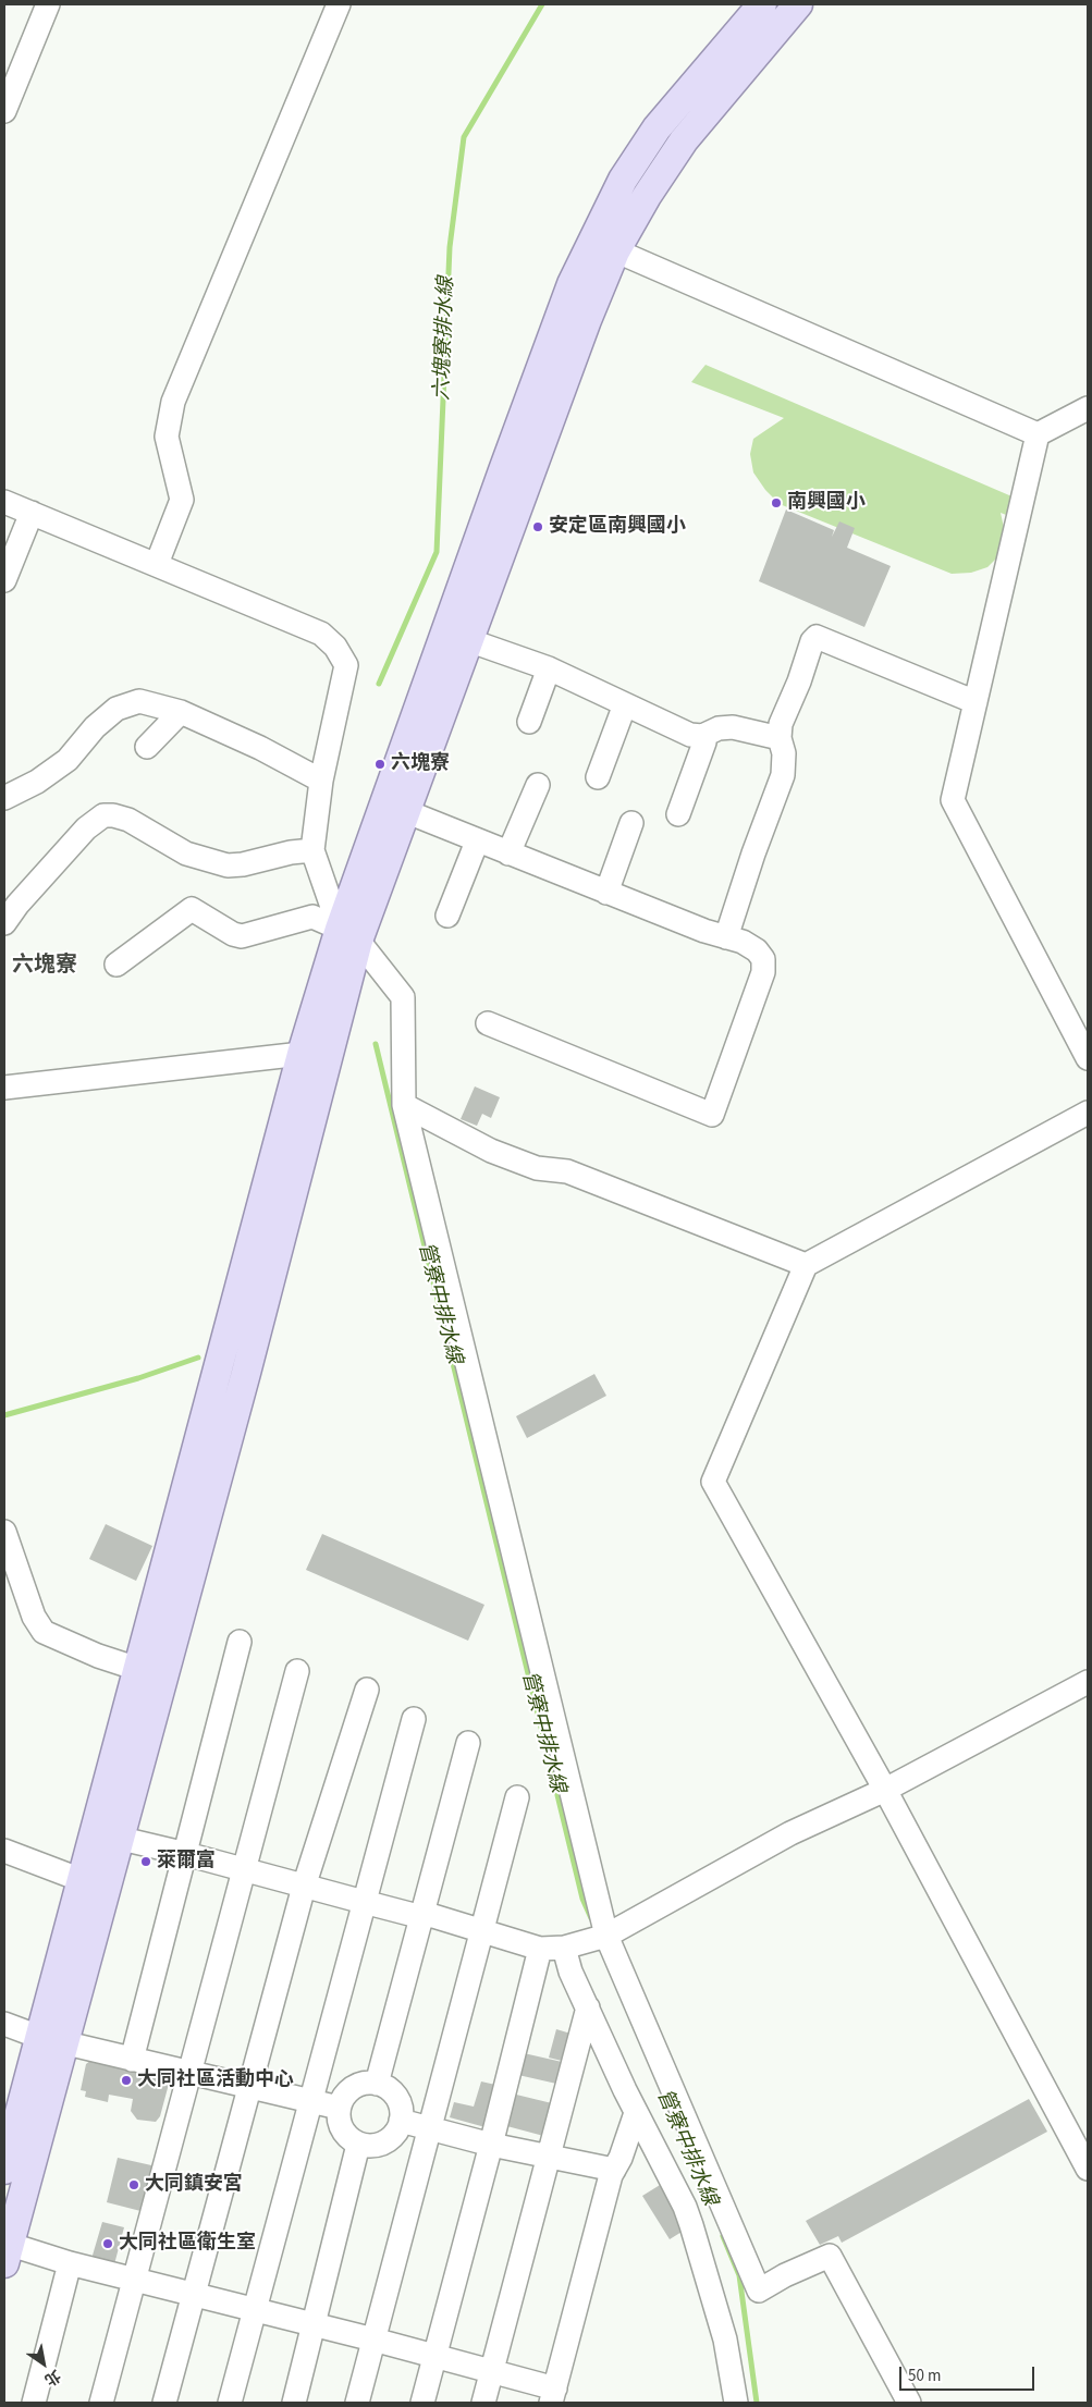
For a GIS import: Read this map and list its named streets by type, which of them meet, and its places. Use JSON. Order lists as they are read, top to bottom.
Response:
{
  "districts": ["六塊寮"],
  "water": ["六塊寮排水線", "管寮中排水線"],
  "places": [
    "南興國小",
    "安定區南興國小",
    "六塊寮",
    "萊爾富",
    "大同社區活動中心",
    "大同鎮安宮",
    "大同社區衛生室"
  ],
  "scale_bar": "50 m",
  "north": "bottom right"
}
